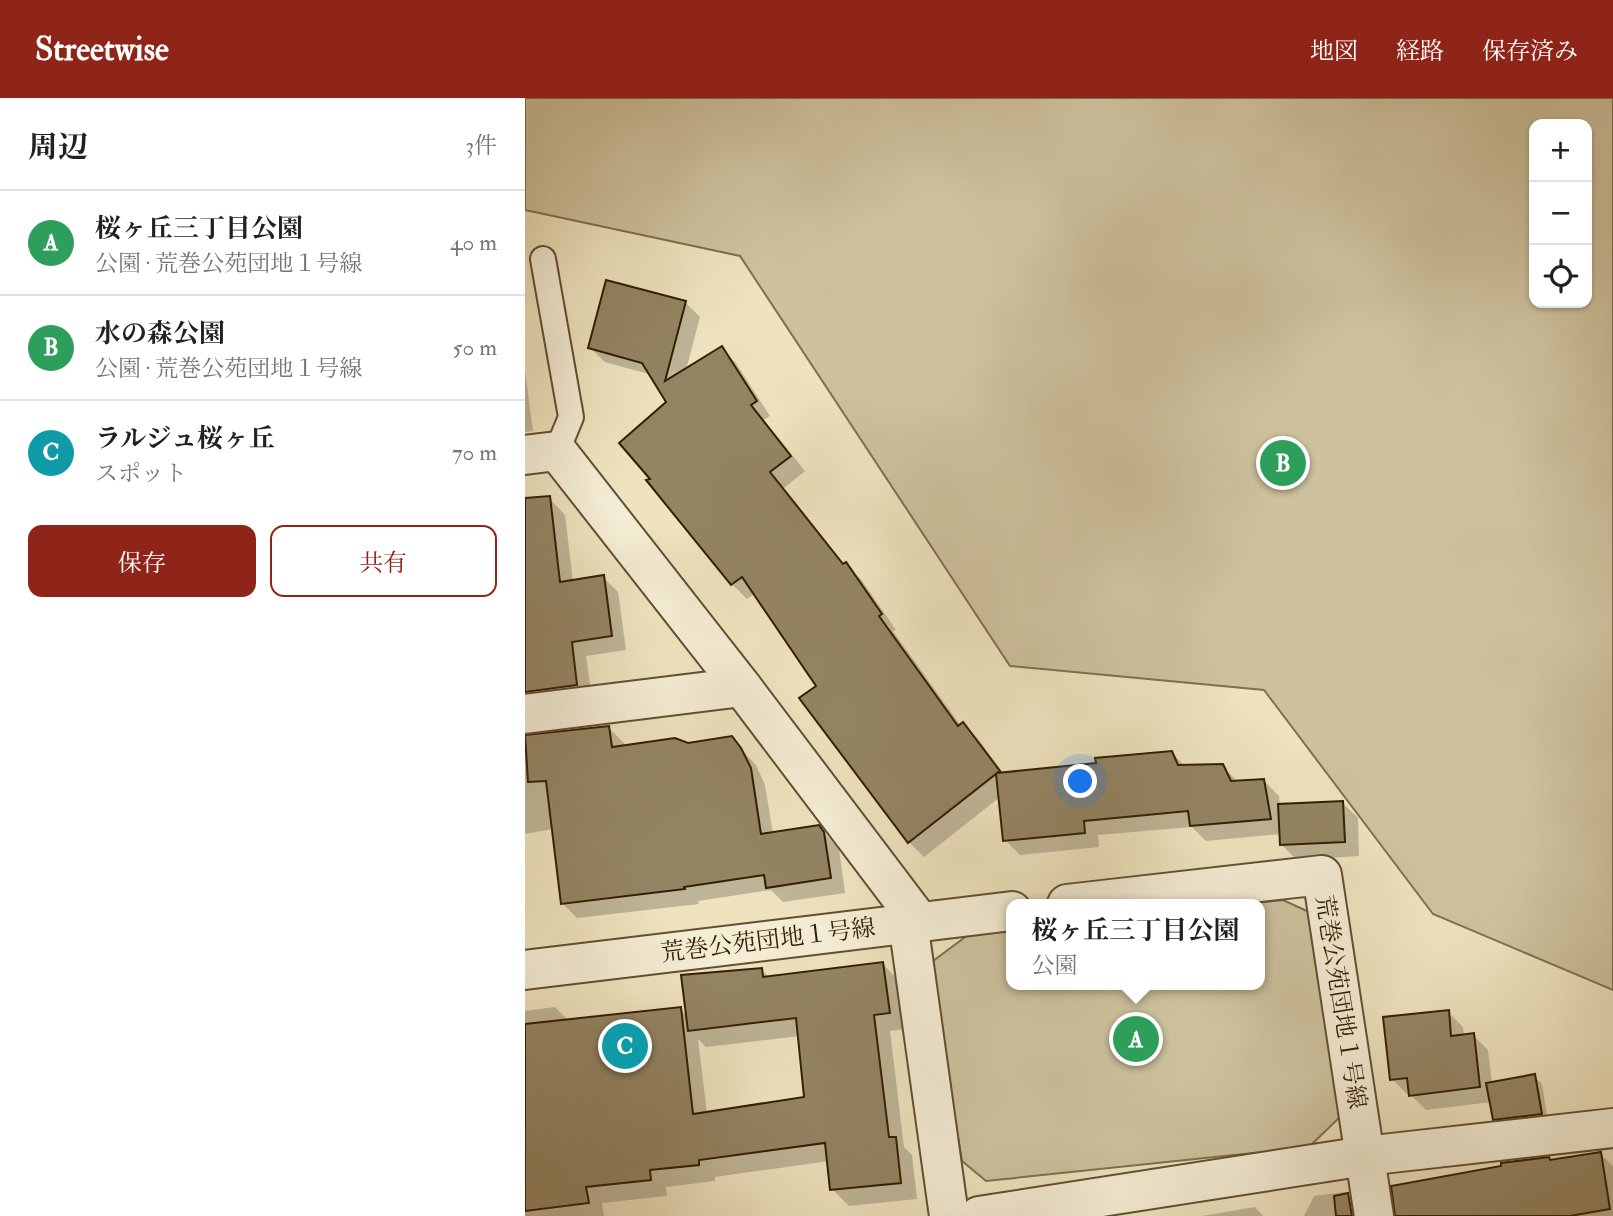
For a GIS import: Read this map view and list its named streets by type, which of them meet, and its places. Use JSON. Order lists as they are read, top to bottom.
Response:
{
  "streets": {
    "street": ["荒巻公苑団地１号線"]
  },
  "page": {
    "header": "Streetwise",
    "nav": ["地図", "経路", "保存済み"],
    "heading": ["周辺", "3件"],
    "map_buttons": ["+", "−"],
    "list": [
      {
        "mark": "A",
        "name": "桜ヶ丘三丁目公園",
        "note": "公園 · 荒巻公苑団地１号線",
        "value": "40 m"
      },
      {
        "mark": "B",
        "name": "水の森公園",
        "note": "公園 · 荒巻公苑団地１号線",
        "value": "50 m"
      },
      {
        "mark": "C",
        "name": "ラルジュ桜ヶ丘",
        "note": "スポット",
        "value": "70 m"
      }
    ],
    "pins": ["B", "A", "C"],
    "buttons": ["保存", "共有"],
    "popup": ["桜ヶ丘三丁目公園", "公園"]
  }
}
